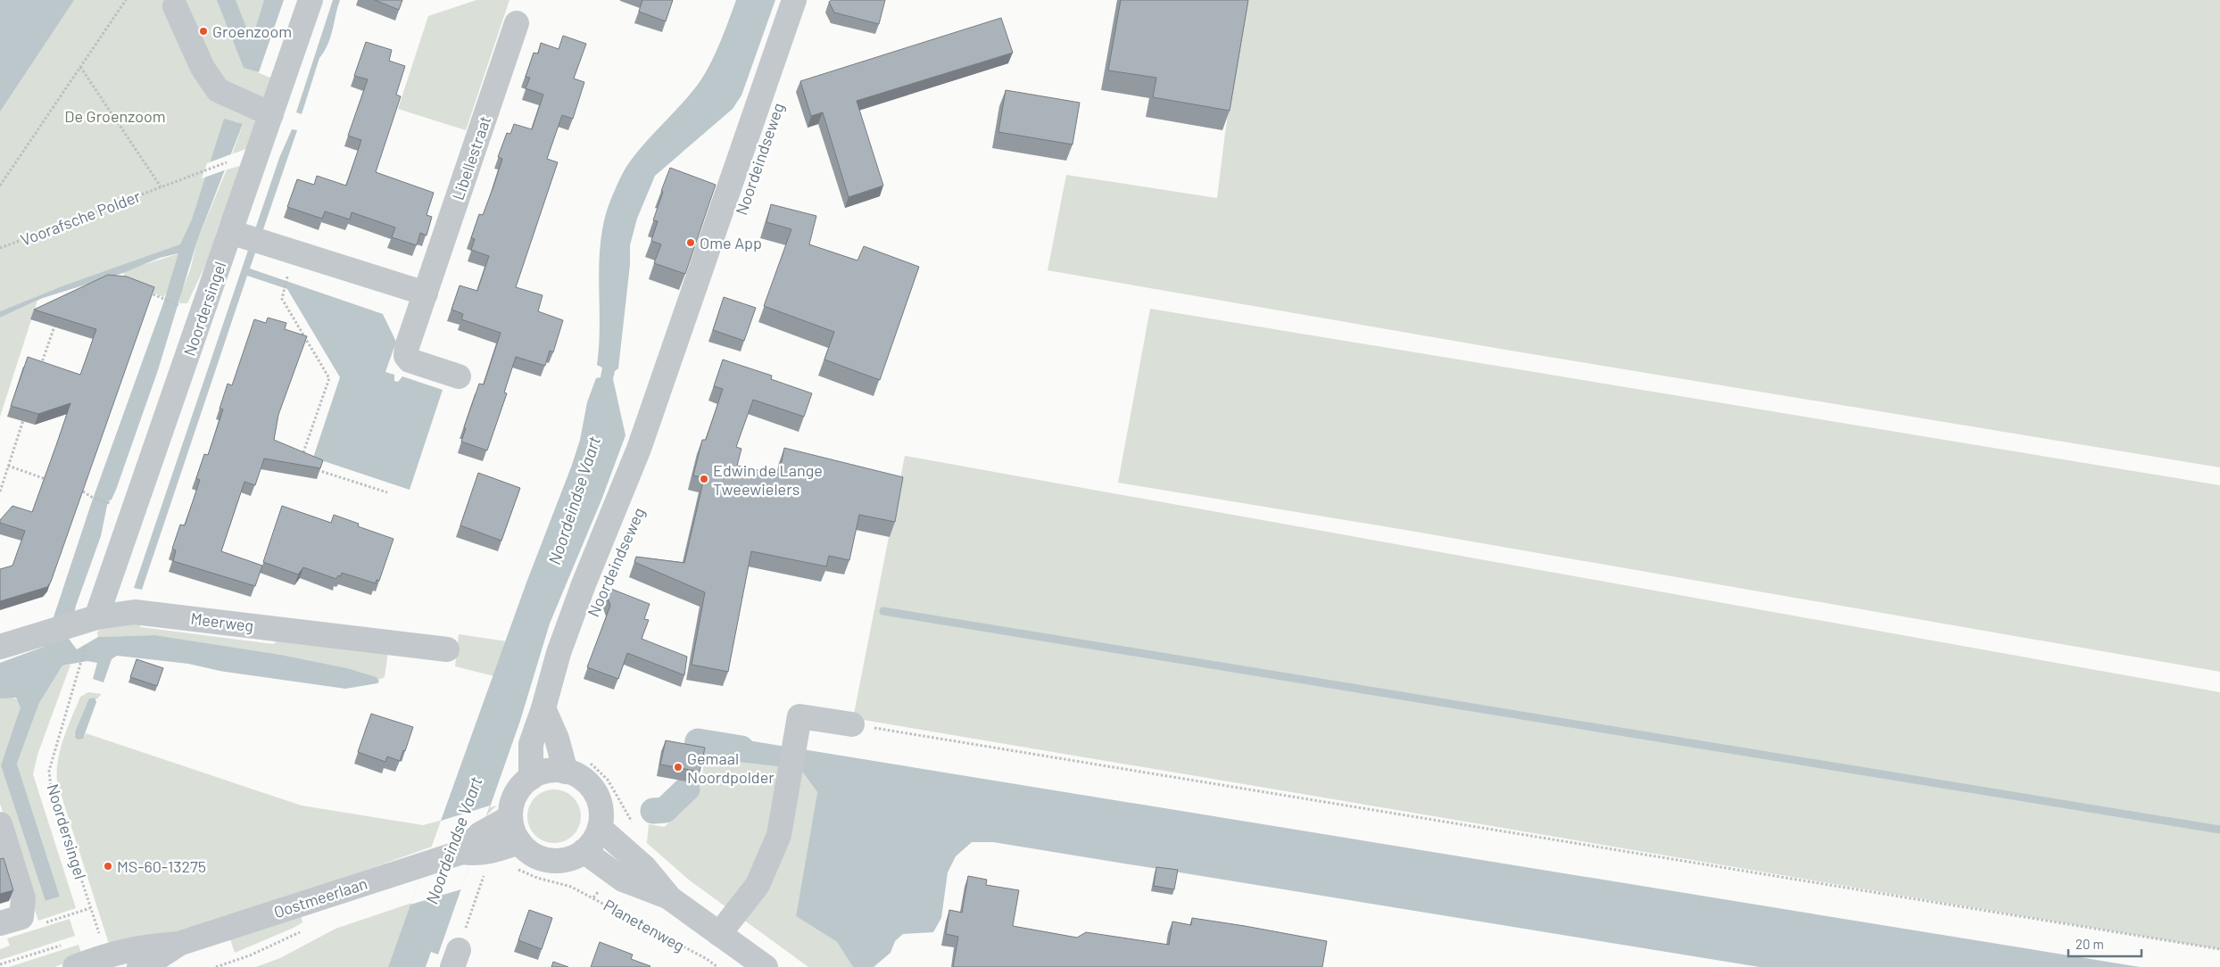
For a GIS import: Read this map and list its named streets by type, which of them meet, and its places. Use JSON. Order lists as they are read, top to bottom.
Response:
{
  "streets": {
    "street": [
      "Libellestraat",
      "Noordeindseweg",
      "Noordersingel",
      "Meerweg",
      "Oostmeerlaan",
      "Planetenweg"
    ],
    "path": ["Voorafsche Polder"]
  },
  "crossings": [
    ["Noordeindseweg", "Oostmeerlaan"],
    ["Noordeindseweg", "Planetenweg"],
    ["Noordersingel", "Meerweg"],
    ["Noordersingel", "Oostmeerlaan"],
    ["Oostmeerlaan", "Planetenweg"]
  ],
  "water": ["Noordeindse Vaart"],
  "parks": ["De Groenzoom"],
  "places": [
    "Groenzoom",
    "Ome App",
    "Edwin de Lange Tweewielers",
    "Gemaal Noordpolder",
    "MS-60-13275"
  ],
  "scale_bar": "20 m"
}
